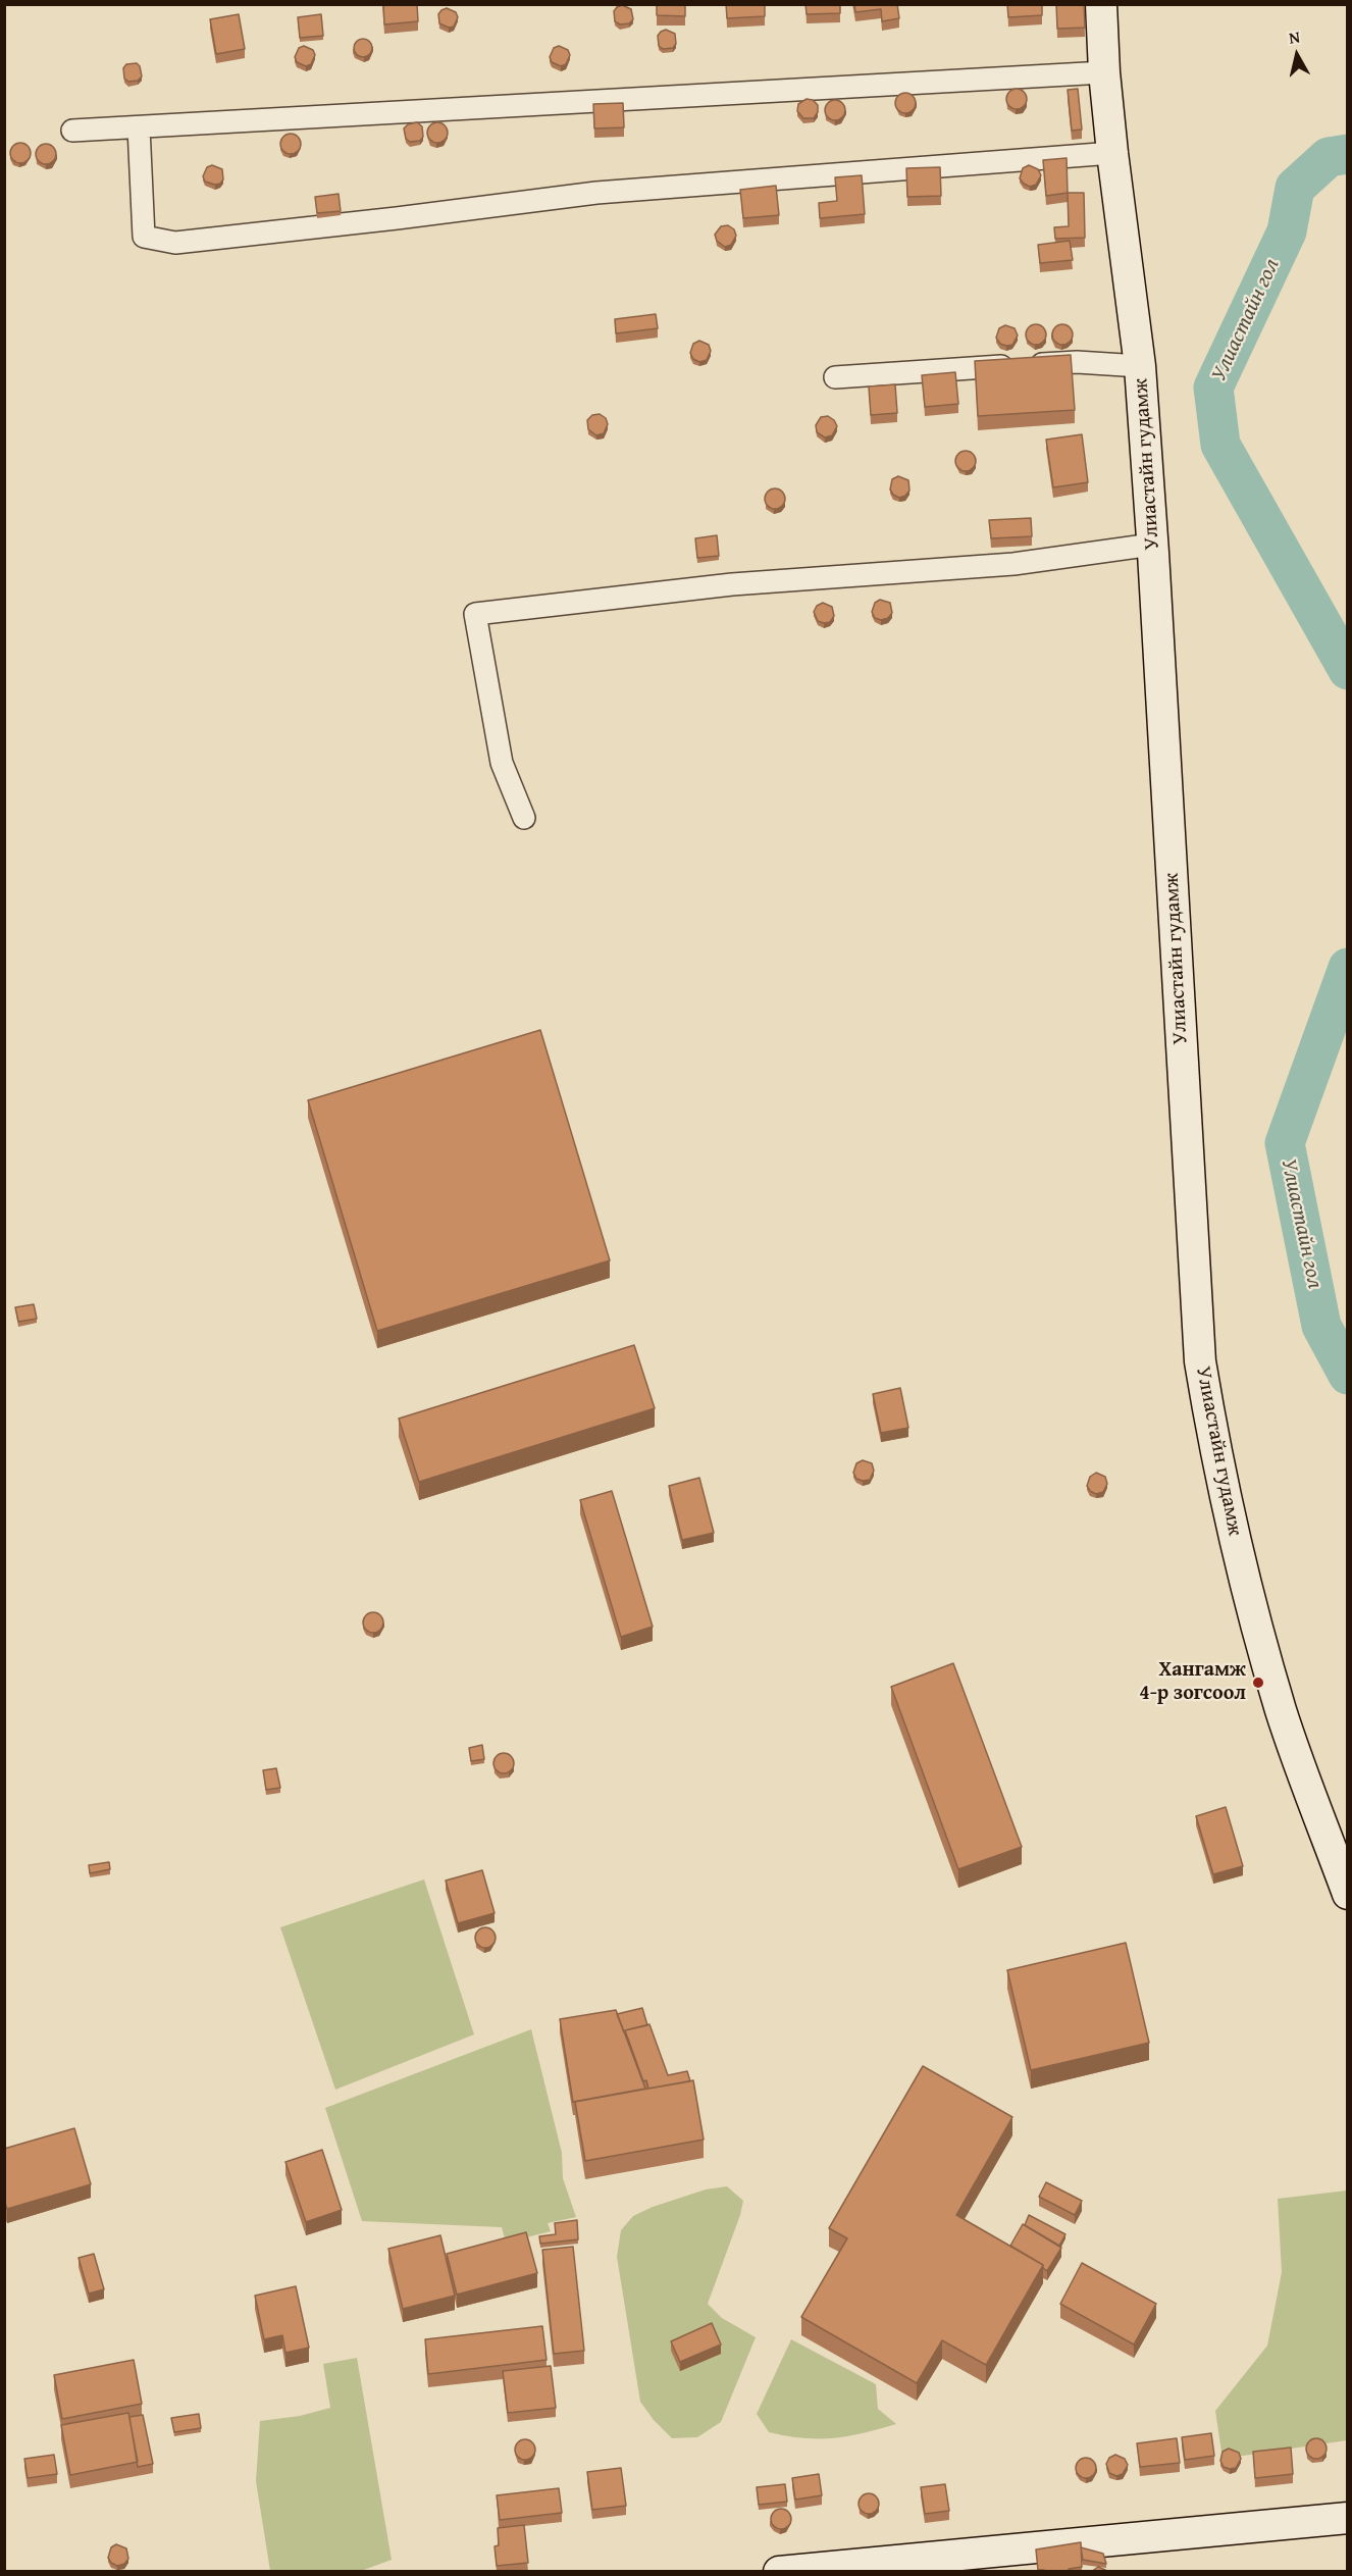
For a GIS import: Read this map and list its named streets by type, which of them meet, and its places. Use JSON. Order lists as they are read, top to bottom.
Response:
{
  "streets": {
    "main road": ["Улиастайн гудамж"]
  },
  "water": ["Улиастайн гол"],
  "places": ["Хангамж 4-р зогсоол"],
  "north": "top"
}
